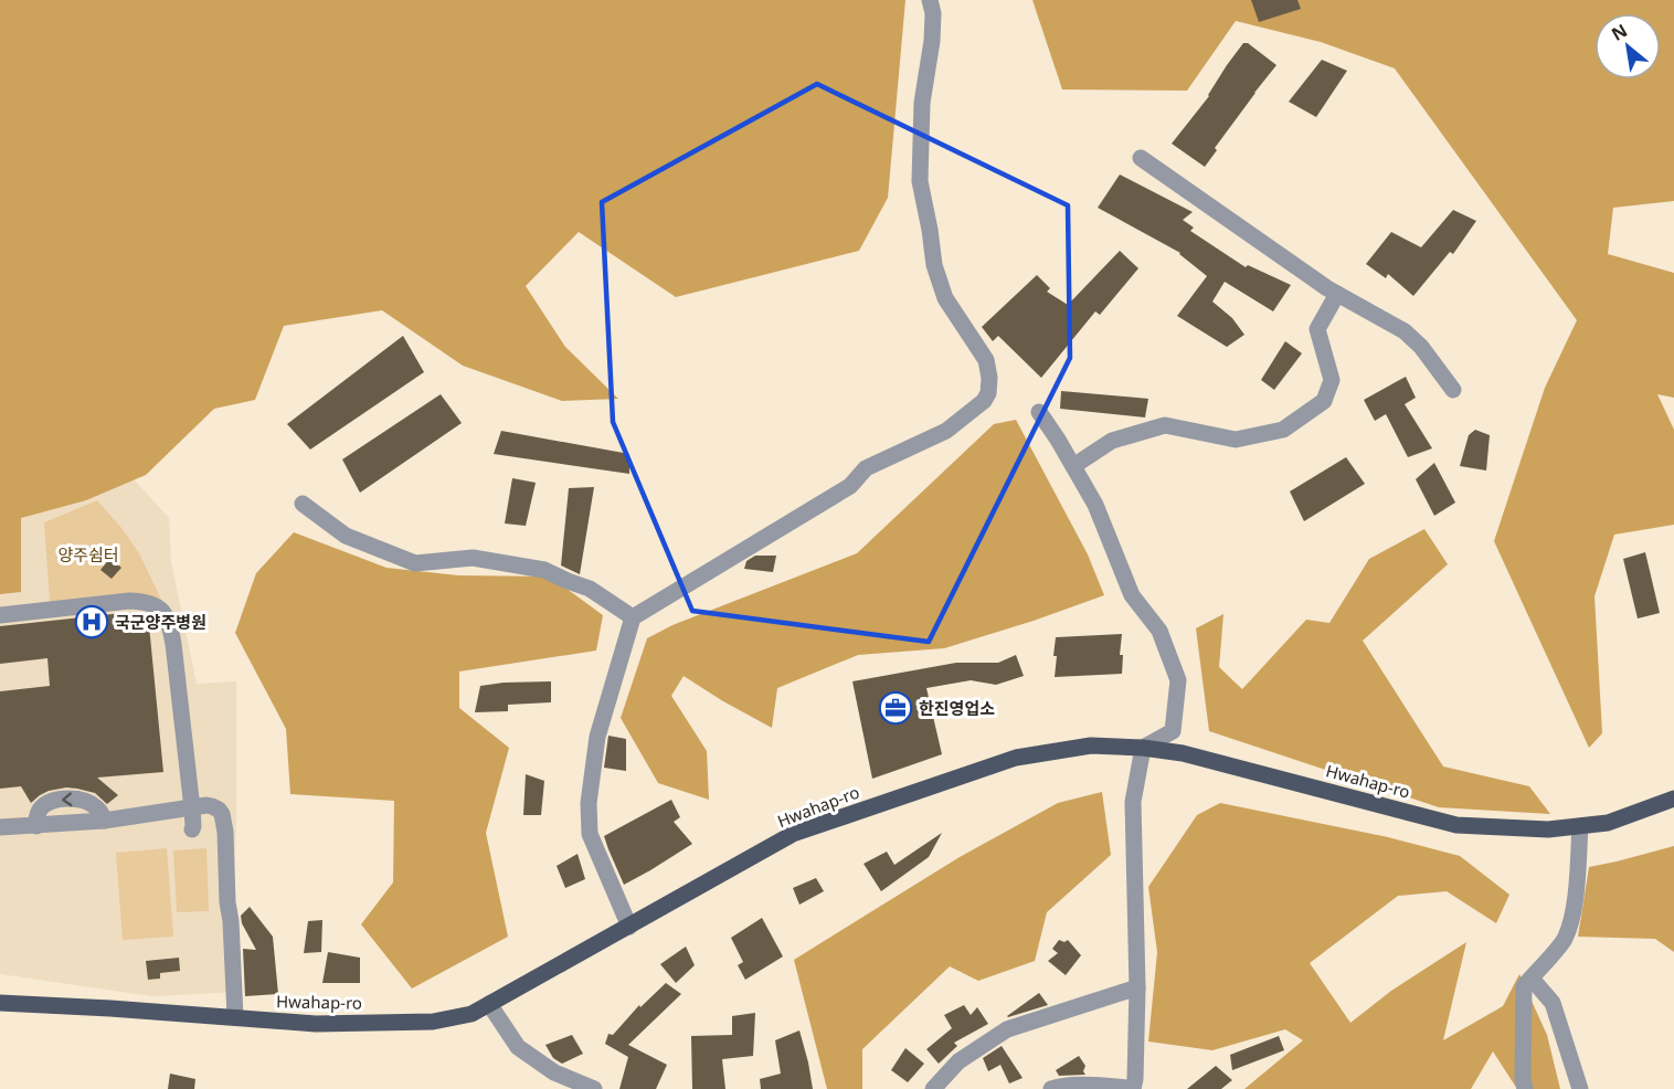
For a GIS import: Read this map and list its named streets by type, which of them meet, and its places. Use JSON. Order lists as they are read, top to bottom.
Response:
{
  "streets": {
    "main road": ["Hwahap-ro"]
  },
  "parks": ["양주쉼터"],
  "places": {
    "hospital": ["국군양주병원"],
    "office": ["한진영업소"]
  },
  "north": "top left"
}
